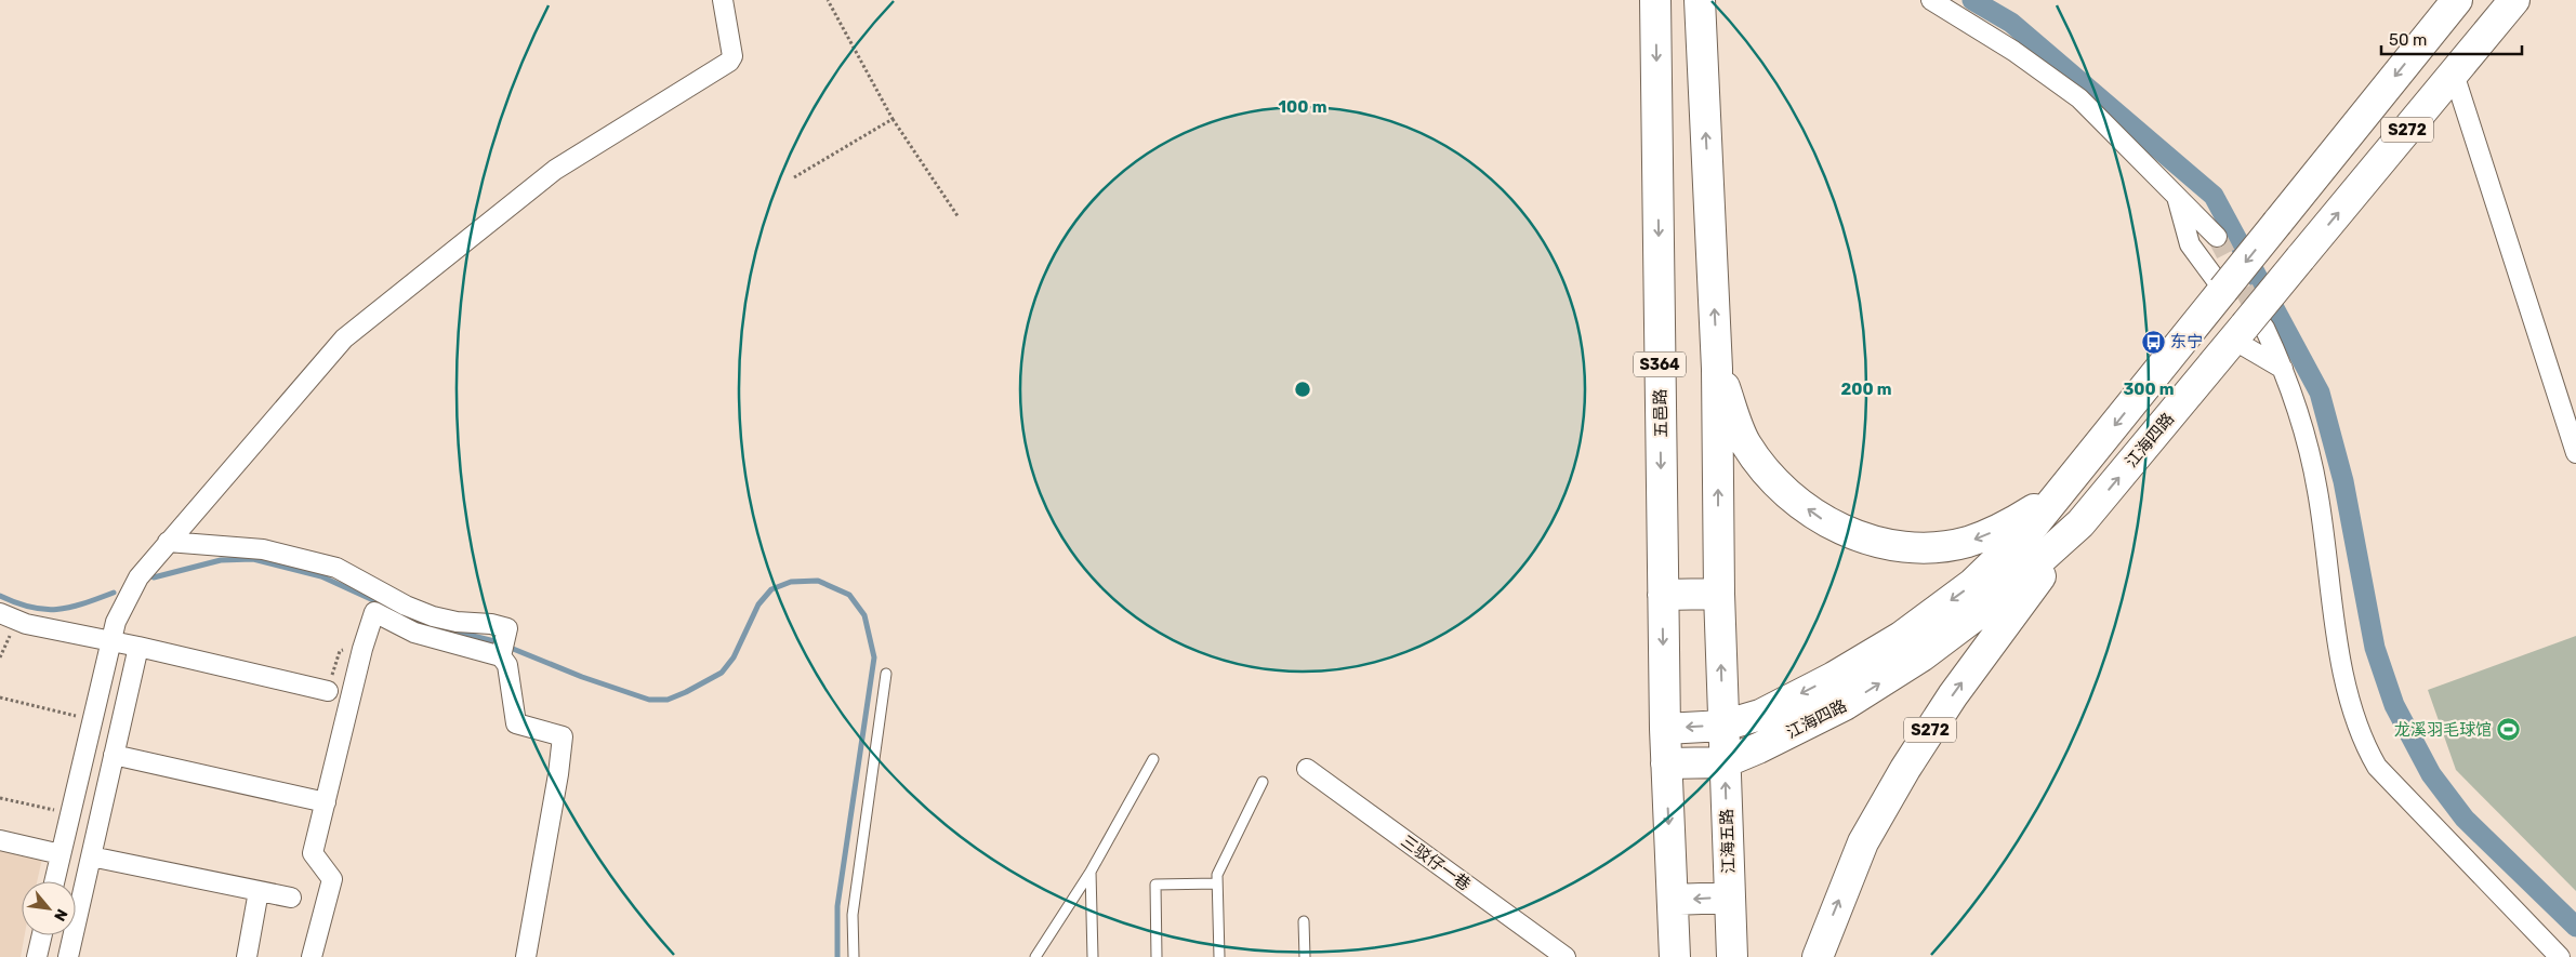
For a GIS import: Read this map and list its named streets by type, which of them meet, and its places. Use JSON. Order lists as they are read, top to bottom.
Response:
{
  "streets": {
    "main road": [
      "S272",
      "S364",
      "五邑路",
      "江海四路",
      "江海五路"
    ],
    "street": ["三驳仔一巷"]
  },
  "crossings": [
    ["S272", "江海四路"],
    ["S272", "江海五路"],
    ["五邑路", "江海四路"],
    ["江海四路", "江海五路"]
  ],
  "places": {
    "bus stop": ["东宁"],
    "sports": ["龙溪羽毛球馆"]
  },
  "scale_bar": "50 m",
  "north": "bottom right",
  "rings": ["100 m", "200 m", "300 m"]
}
